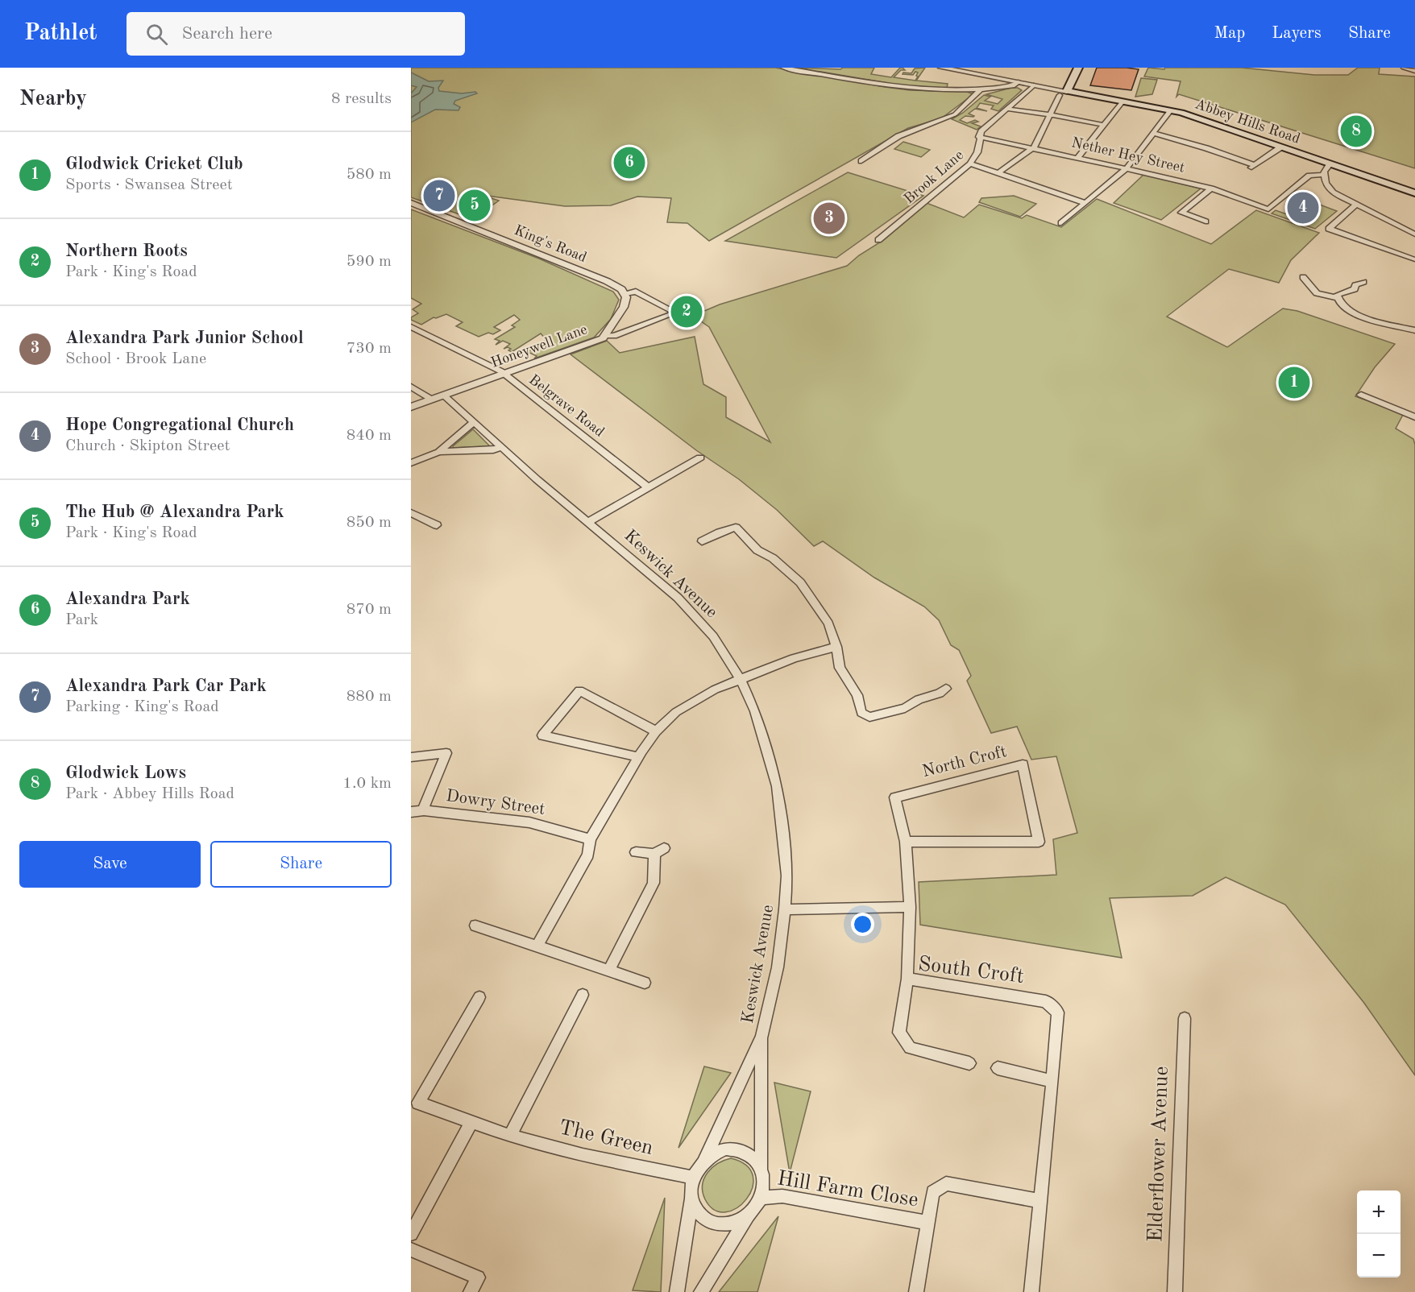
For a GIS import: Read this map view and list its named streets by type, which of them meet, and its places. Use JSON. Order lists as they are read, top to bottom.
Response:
{
  "streets": {
    "main road": ["Abbey Hills Road"],
    "street": [
      "Nether Hey Street",
      "Brook Lane",
      "King's Road",
      "Honeywell Lane",
      "Belgrave Road",
      "Keswick Avenue",
      "North Croft",
      "Dowry Street",
      "South Croft",
      "The Green",
      "Elderflower Avenue",
      "Hill Farm Close"
    ]
  },
  "crossings": [
    ["Nether Hey Street", "Brook Lane"],
    ["King's Road", "Honeywell Lane"],
    ["Honeywell Lane", "Belgrave Road"],
    ["Honeywell Lane", "Keswick Avenue"],
    ["North Croft", "South Croft"],
    ["The Green", "Hill Farm Close"]
  ],
  "page": {
    "header": "Pathlet",
    "search": "Search here",
    "nav": ["Map", "Layers", "Share"],
    "heading": ["Nearby", "8 results"],
    "pins": [
      "8",
      "6",
      "7",
      "5",
      "4",
      "3",
      "2",
      "1"
    ],
    "list": [
      {
        "mark": "1",
        "name": "Glodwick Cricket Club",
        "note": "Sports · Swansea Street",
        "value": "580 m"
      },
      {
        "mark": "2",
        "name": "Northern Roots",
        "note": "Park · King's Road",
        "value": "590 m"
      },
      {
        "mark": "3",
        "name": "Alexandra Park Junior School",
        "note": "School · Brook Lane",
        "value": "730 m"
      },
      {
        "mark": "4",
        "name": "Hope Congregational Church",
        "note": "Church · Skipton Street",
        "value": "840 m"
      },
      {
        "mark": "5",
        "name": "The Hub @ Alexandra Park",
        "note": "Park · King's Road",
        "value": "850 m"
      },
      {
        "mark": "6",
        "name": "Alexandra Park",
        "note": "Park",
        "value": "870 m"
      },
      {
        "mark": "7",
        "name": "Alexandra Park Car Park",
        "note": "Parking · King's Road",
        "value": "880 m"
      },
      {
        "mark": "8",
        "name": "Glodwick Lows",
        "note": "Park · Abbey Hills Road",
        "value": "1.0 km"
      }
    ],
    "buttons": ["Save", "Share"],
    "map_buttons": ["+", "−"]
  }
}
